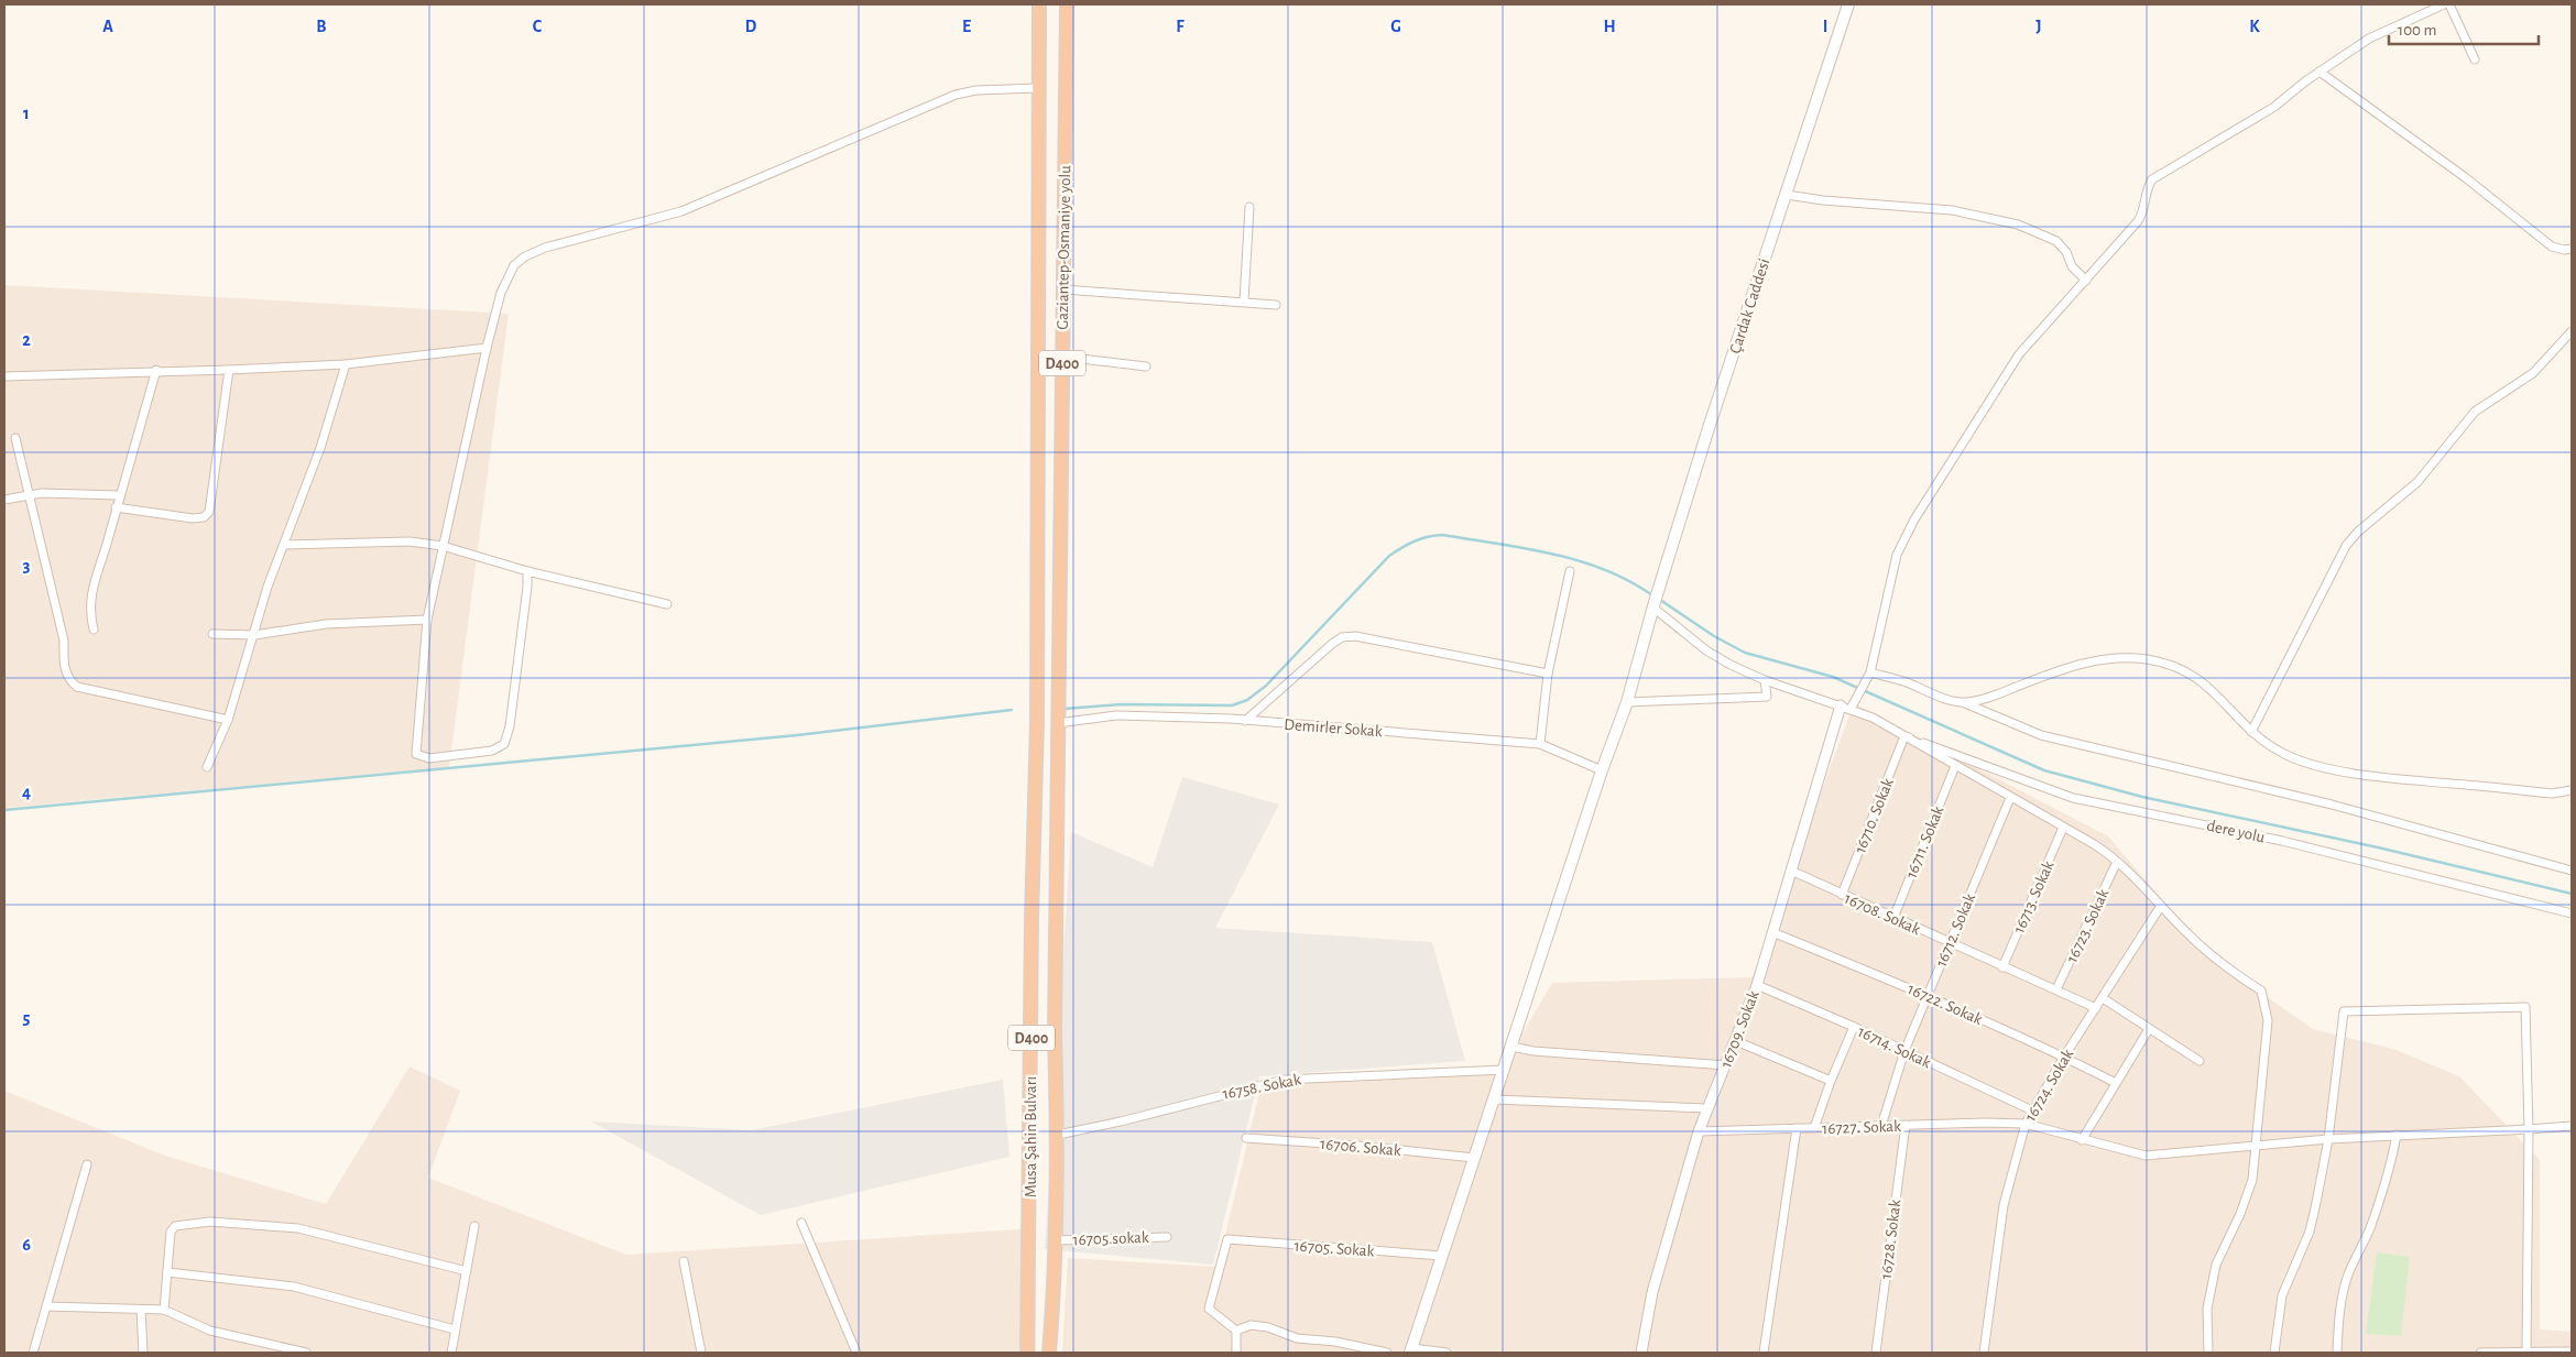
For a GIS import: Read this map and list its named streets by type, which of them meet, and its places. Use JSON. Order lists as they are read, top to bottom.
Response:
{
  "streets": {
    "highway": ["Gaziantep-Osmaniye yolu", "D400", "Musa Şahin Bulvarı"],
    "main road": ["Çardak Caddesi"],
    "street": [
      "Demirler Sokak",
      "16710. Sokak",
      "dere yolu",
      "16711. Sokak",
      "16713. Sokak",
      "16708. Sokak",
      "16723. Sokak",
      "16712. Sokak",
      "16722. Sokak",
      "16709. Sokak",
      "16714. Sokak",
      "16724. Sokak",
      "16758. Sokak",
      "16727. Sokak",
      "16706. Sokak",
      "16705.sokak",
      "16728. Sokak",
      "16705. Sokak"
    ]
  },
  "crossings": [
    ["Gaziantep-Osmaniye yolu", "Demirler Sokak"],
    ["Gaziantep-Osmaniye yolu", "Musa Şahin Bulvarı"],
    ["Çardak Caddesi", "Demirler Sokak"],
    ["Çardak Caddesi", "16758. Sokak"],
    ["Çardak Caddesi", "16706. Sokak"],
    ["Çardak Caddesi", "16705. Sokak"],
    ["Demirler Sokak", "Musa Şahin Bulvarı"],
    ["16710. Sokak", "dere yolu"],
    ["16710. Sokak", "16708. Sokak"],
    ["16711. Sokak", "16708. Sokak"],
    ["16713. Sokak", "16708. Sokak"],
    ["16708. Sokak", "16723. Sokak"],
    ["16708. Sokak", "16712. Sokak"],
    ["16708. Sokak", "16709. Sokak"],
    ["16708. Sokak", "16724. Sokak"],
    ["16712. Sokak", "16722. Sokak"],
    ["16712. Sokak", "16714. Sokak"],
    ["16712. Sokak", "16727. Sokak"],
    ["16722. Sokak", "16709. Sokak"],
    ["16722. Sokak", "16724. Sokak"],
    ["16709. Sokak", "16714. Sokak"],
    ["16709. Sokak", "16727. Sokak"],
    ["16714. Sokak", "16724. Sokak"],
    ["16724. Sokak", "16727. Sokak"],
    ["16758. Sokak", "Musa Şahin Bulvarı"],
    ["16727. Sokak", "16728. Sokak"],
    ["Musa Şahin Bulvarı", "16705.sokak"]
  ],
  "scale_bar": "100 m",
  "grid": {
    "columns": [
      "A",
      "B",
      "C",
      "D",
      "E",
      "F",
      "G",
      "H",
      "I",
      "J",
      "K"
    ],
    "rows": [
      "1",
      "2",
      "3",
      "4",
      "5",
      "6"
    ]
  }
}
